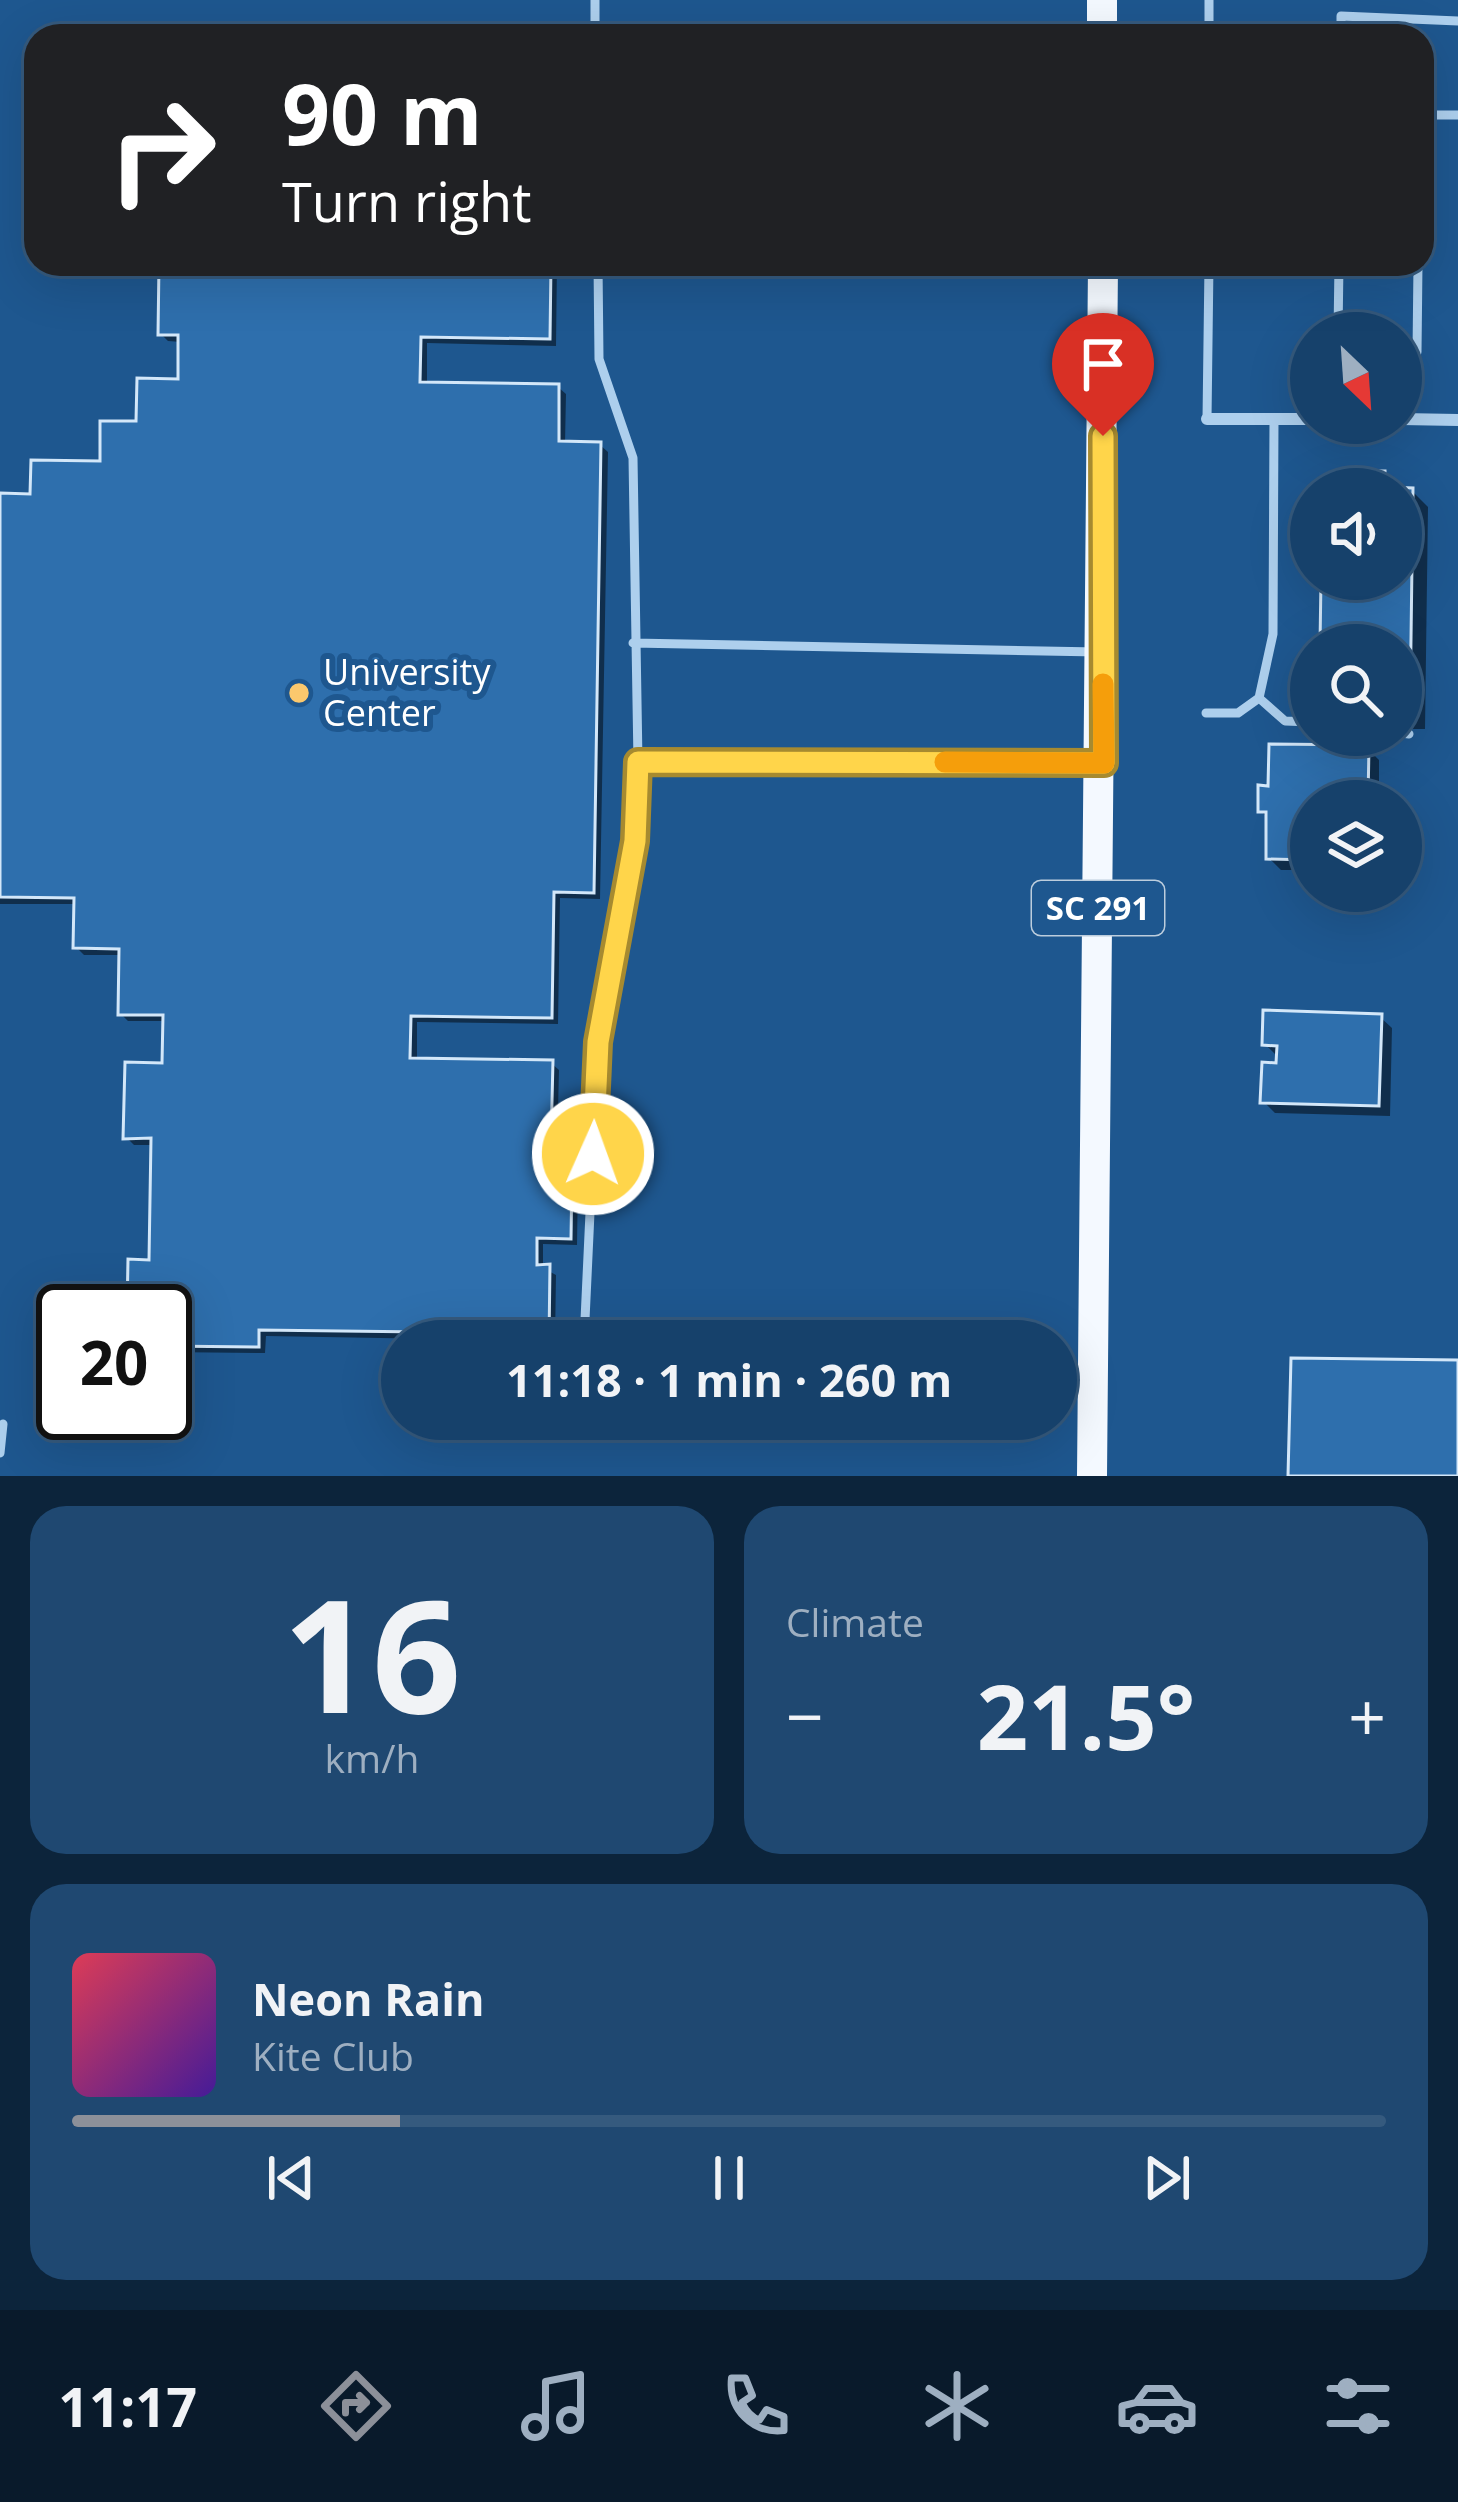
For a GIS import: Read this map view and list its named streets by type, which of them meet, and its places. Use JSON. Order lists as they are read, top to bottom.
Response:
{
  "streets": {
    "main road": ["SC 291"]
  },
  "places": ["University Center"],
  "north": "bottom right",
  "page": {
    "turn": ["90 m", "Turn right"],
    "limit": "20",
    "trip": "11:18 · 1 min · 260 m",
    "tile": [
      ["16", "km/h"],
      "Climate"
    ],
    "heat": ["−", "21.5°", "+"],
    "song": ["Neon Rain", "Kite Club"],
    "tabs": "11:17"
  }
}
